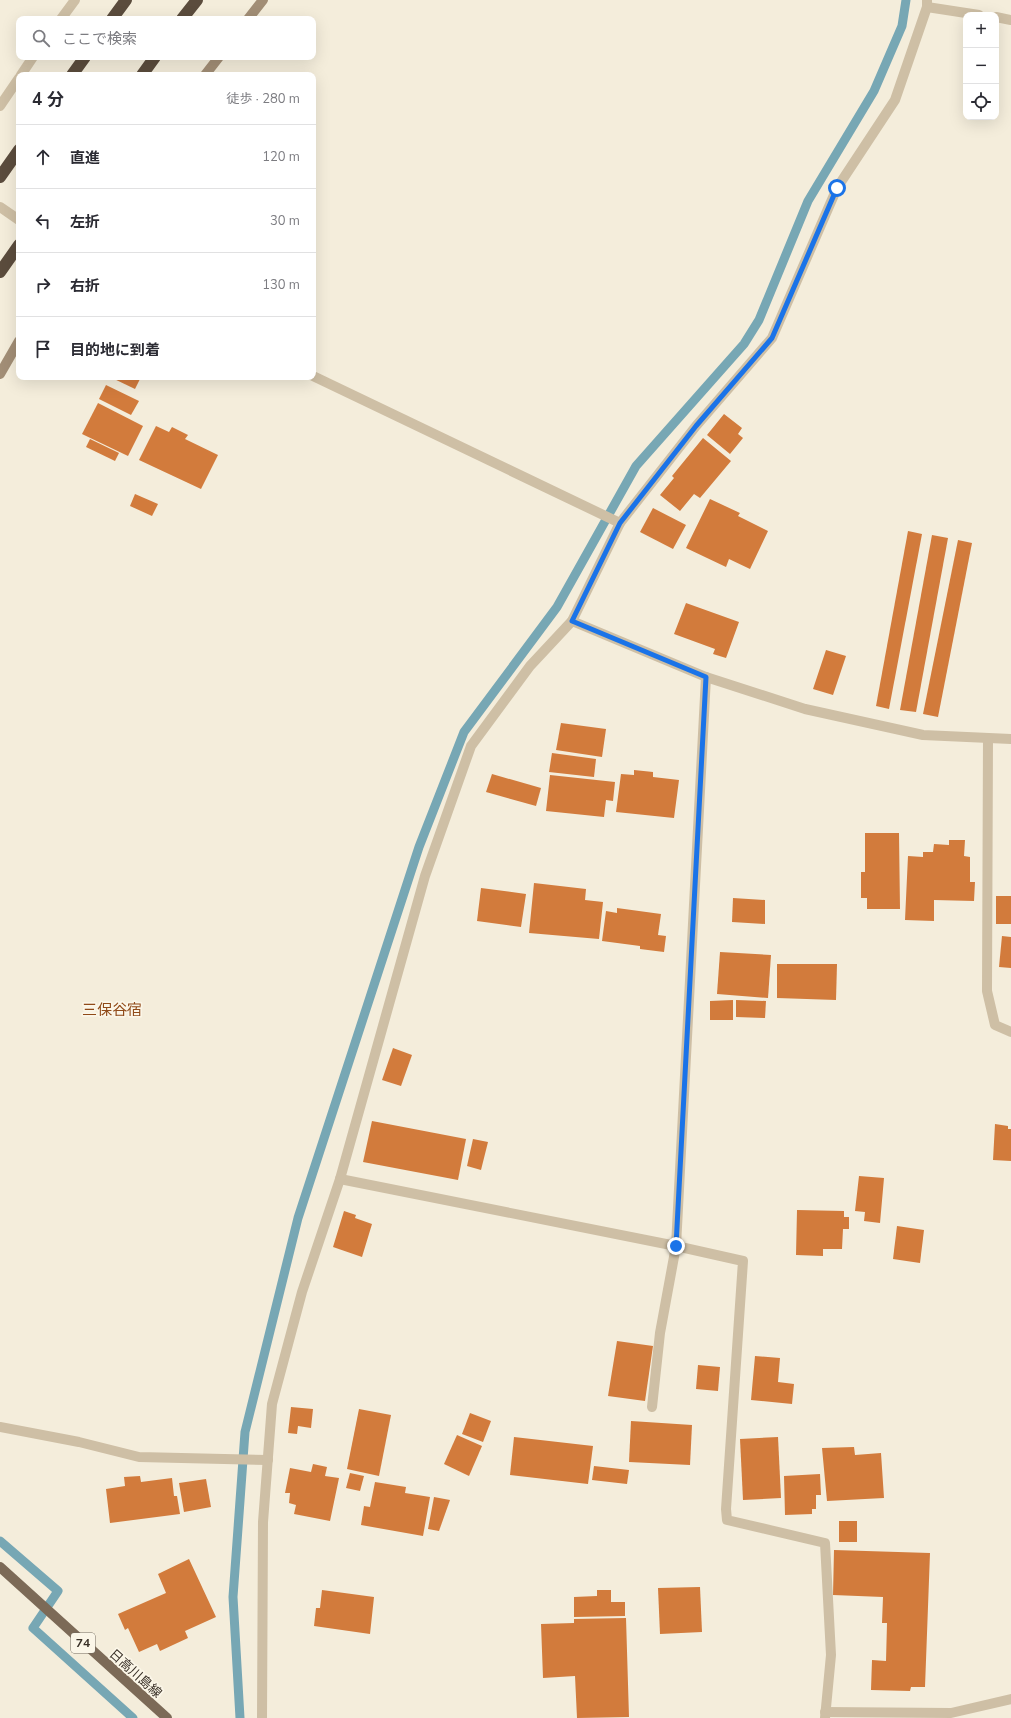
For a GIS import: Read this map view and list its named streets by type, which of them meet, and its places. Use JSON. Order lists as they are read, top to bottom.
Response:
{
  "streets": {
    "main road": ["74", "日高川島線"]
  },
  "districts": ["三保谷宿"],
  "page": {
    "map_buttons": ["+", "−"],
    "search": "ここで検索",
    "heading": ["4 分", "徒歩 · 280 m"],
    "list": [
      ["直進", "120 m"],
      ["左折", "30 m"],
      ["右折", "130 m"],
      "目的地に到着"
    ]
  }
}
